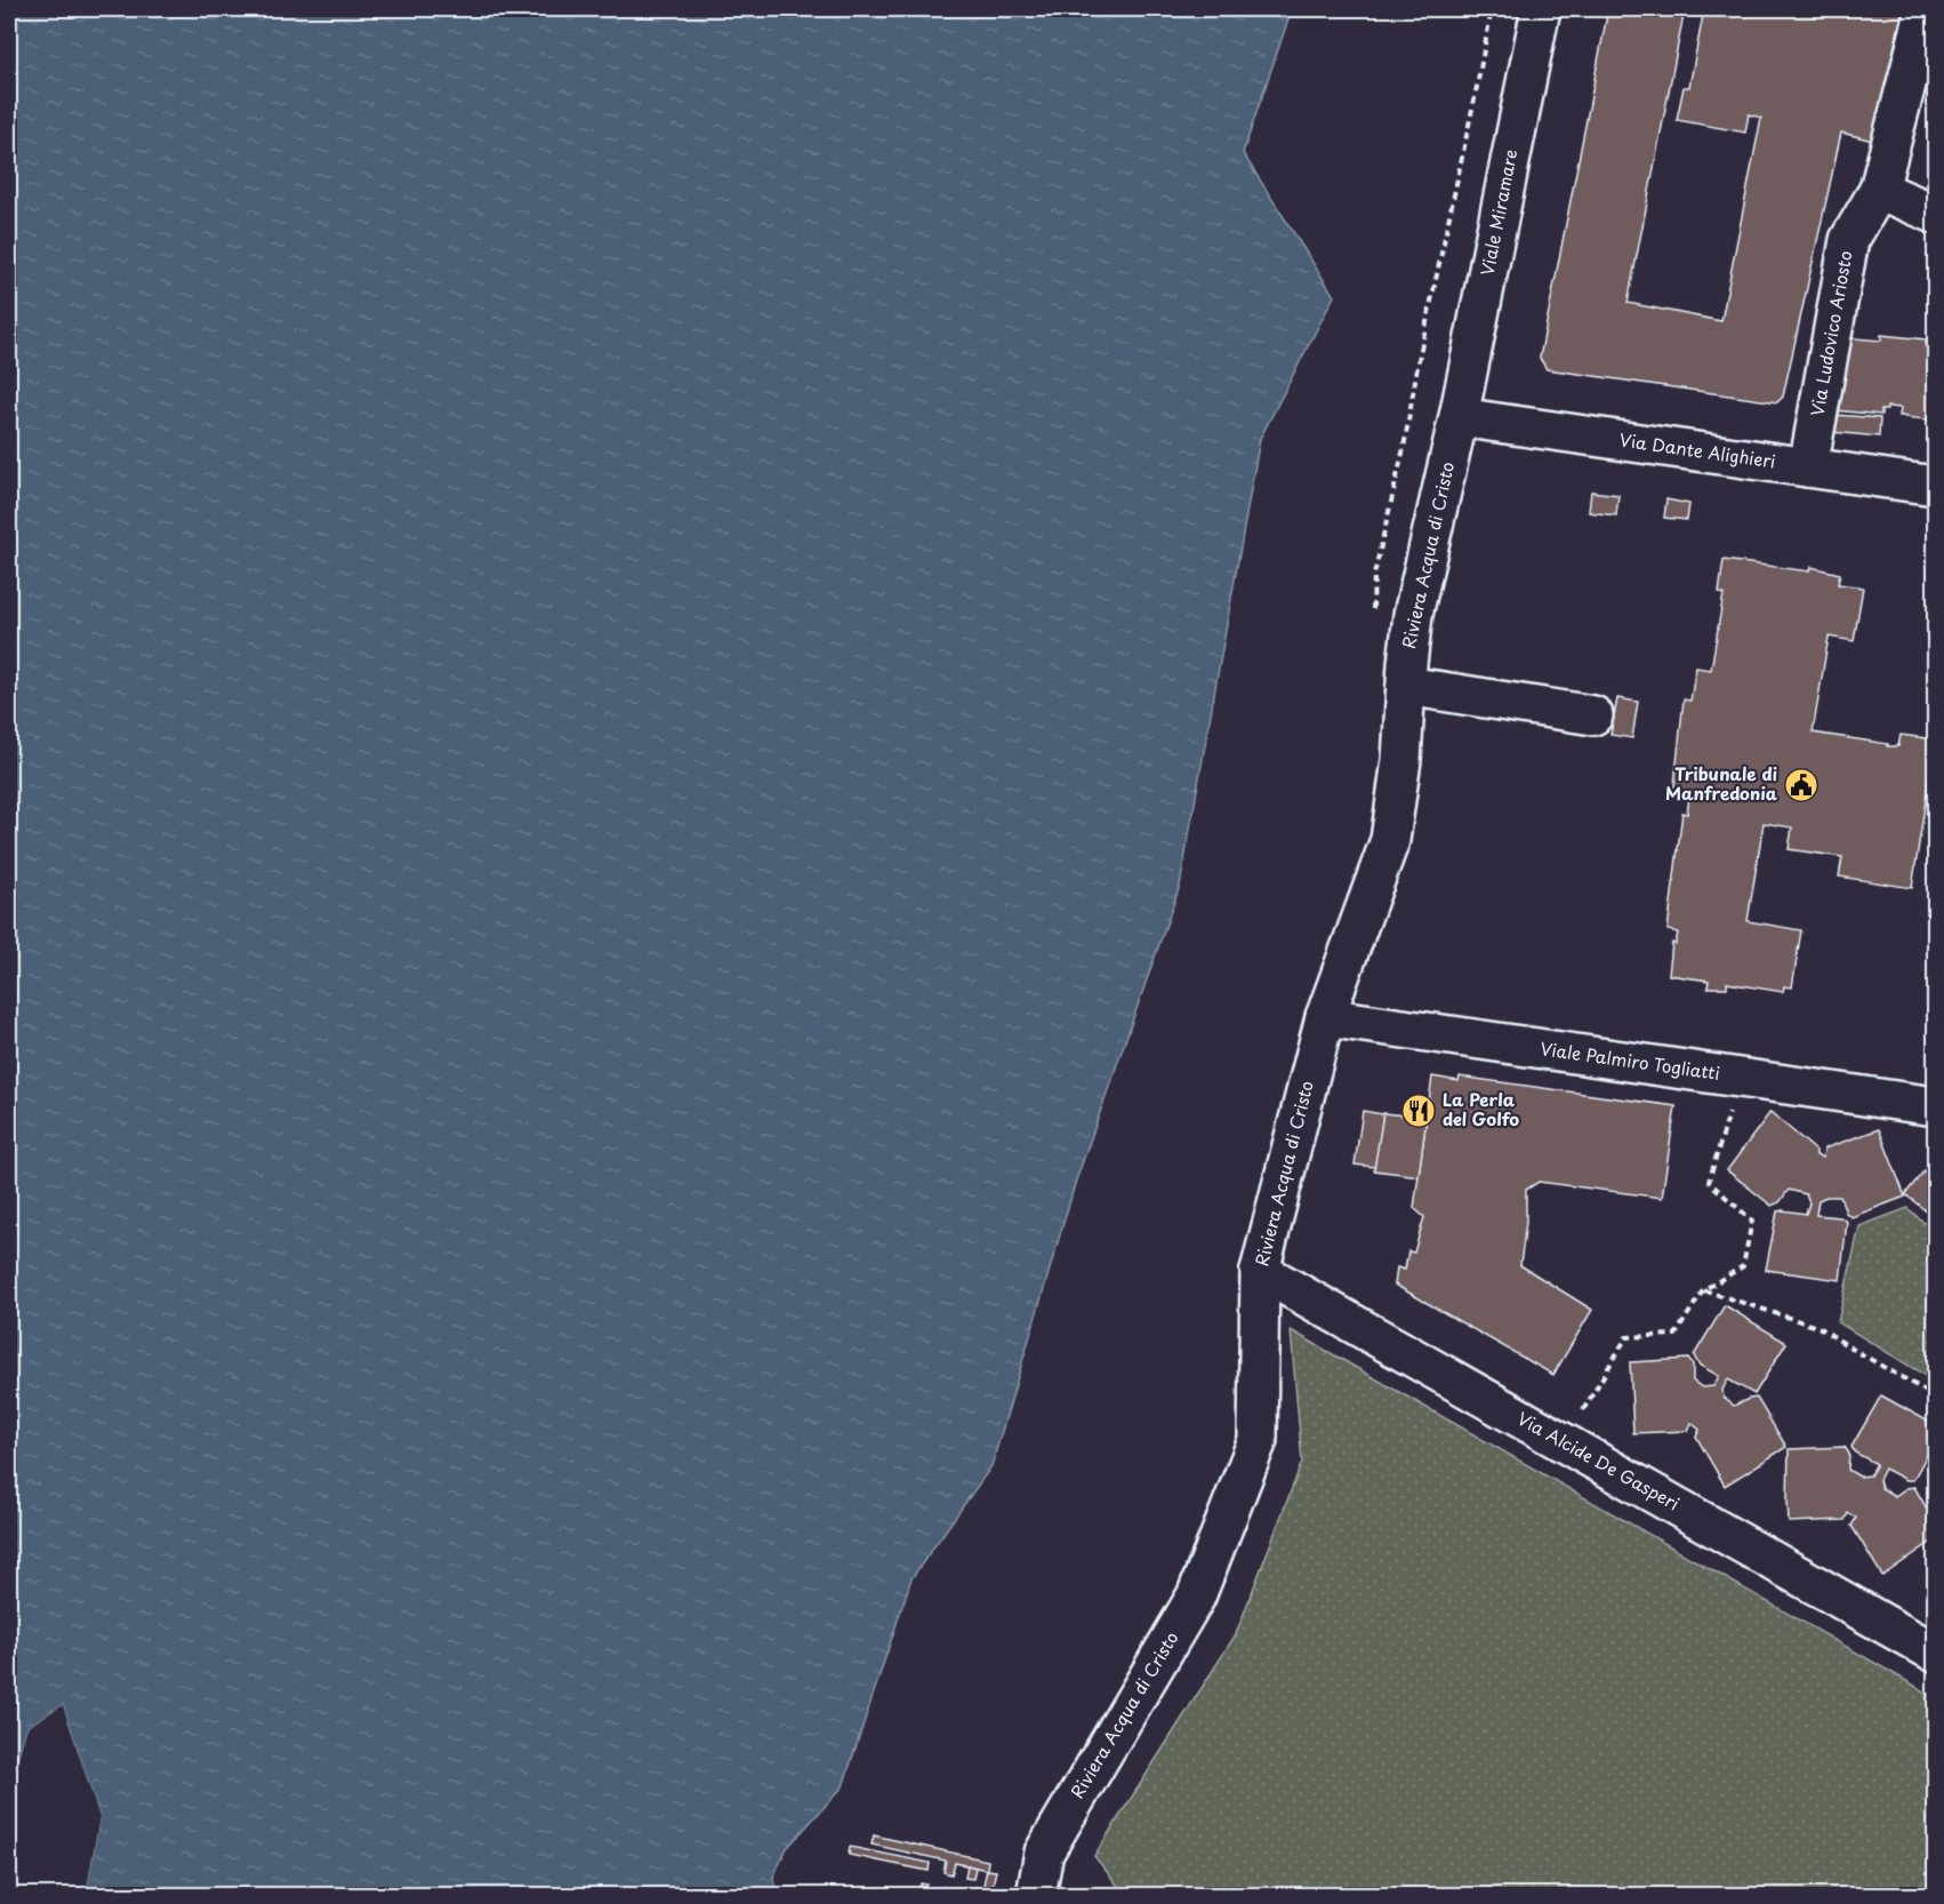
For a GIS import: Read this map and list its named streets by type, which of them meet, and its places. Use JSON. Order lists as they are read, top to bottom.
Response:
{
  "streets": {
    "street": [
      "Viale Miramare",
      "Via Ludovico Ariosto",
      "Via Dante Alighieri",
      "Riviera Acqua di Cristo",
      "Viale Palmiro Togliatti",
      "Via Alcide De Gasperi"
    ]
  },
  "crossings": [
    ["Viale Miramare", "Via Dante Alighieri"],
    ["Viale Miramare", "Riviera Acqua di Cristo"],
    ["Via Ludovico Ariosto", "Via Dante Alighieri"],
    ["Via Dante Alighieri", "Riviera Acqua di Cristo"],
    ["Riviera Acqua di Cristo", "Viale Palmiro Togliatti"],
    ["Riviera Acqua di Cristo", "Via Alcide De Gasperi"]
  ],
  "places": {
    "public building": ["Tribunale di Manfredonia"],
    "restaurant": ["La Perla del Golfo"]
  }
}
